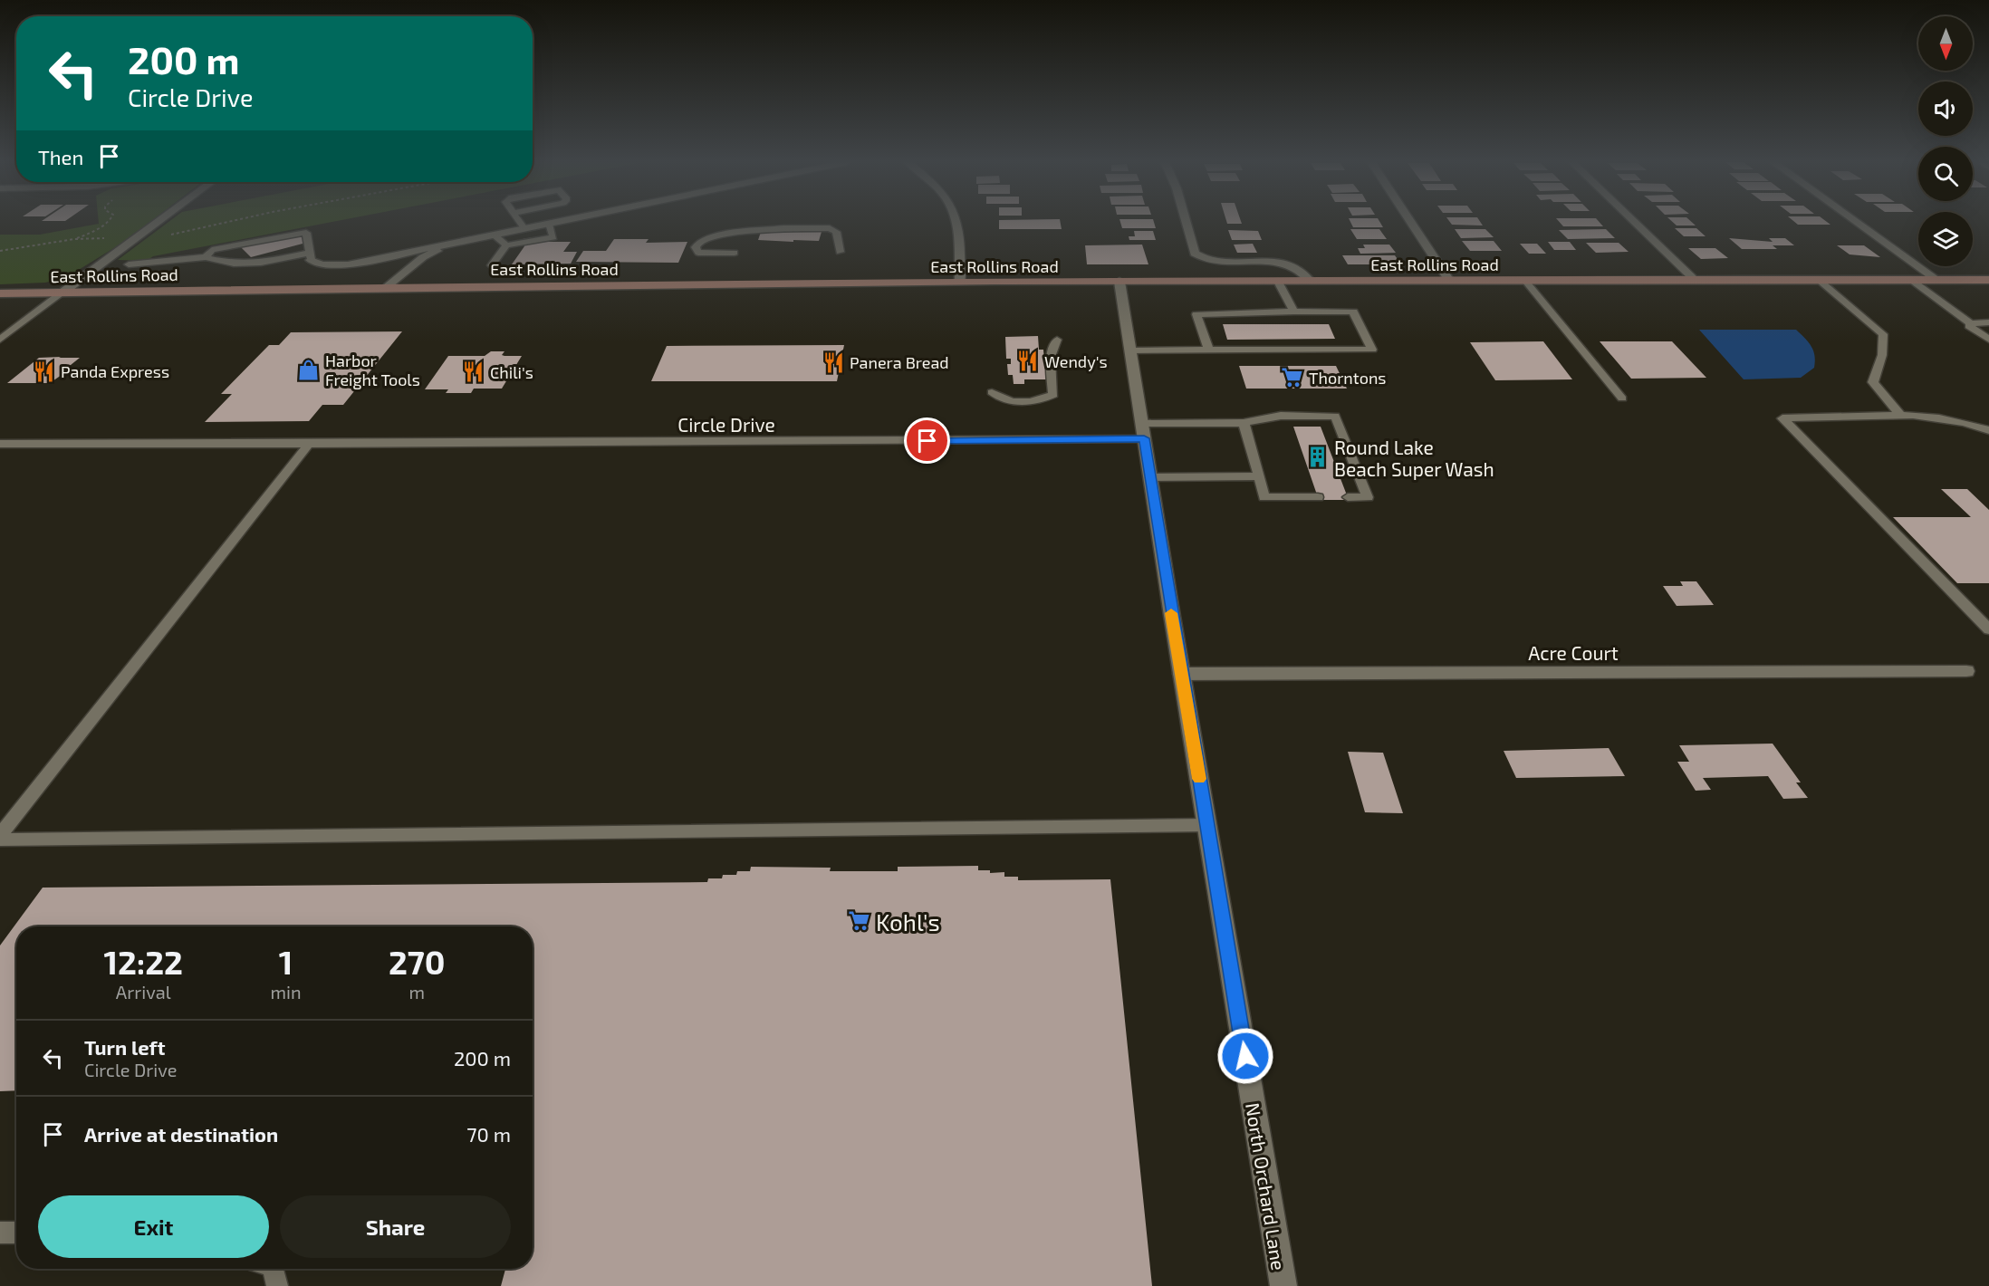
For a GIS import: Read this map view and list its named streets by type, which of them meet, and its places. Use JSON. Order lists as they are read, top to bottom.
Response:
{
  "streets": {
    "main road": ["East Rollins Road"],
    "street": ["Acre Court", "North Orchard Lane"],
    "lane": ["Circle Drive"]
  },
  "crossings": [
    ["East Rollins Road", "North Orchard Lane"],
    ["Circle Drive", "North Orchard Lane"],
    ["Acre Court", "North Orchard Lane"]
  ],
  "places": {
    "restaurant": [
      "Wendy's",
      "Panera Bread",
      "Panda Express",
      "Chili's"
    ],
    "shop": ["Harbor Freight Tools"],
    "supermarket": ["Thorntons", "Kohl's"],
    "building": ["Round Lake Beach Super Wash"]
  },
  "north": "bottom",
  "page": {
    "turn": ["200 m", "Circle Drive"],
    "then": "Then",
    "eta": [
      "12:22",
      "Arrival",
      "1",
      "min",
      "270",
      "m"
    ],
    "list": [
      {
        "name": "Turn left",
        "note": "Circle Drive",
        "value": "200 m"
      },
      {
        "name": "Arrive at destination",
        "value": "70 m"
      }
    ],
    "buttons": ["Exit", "Share"]
  }
}
